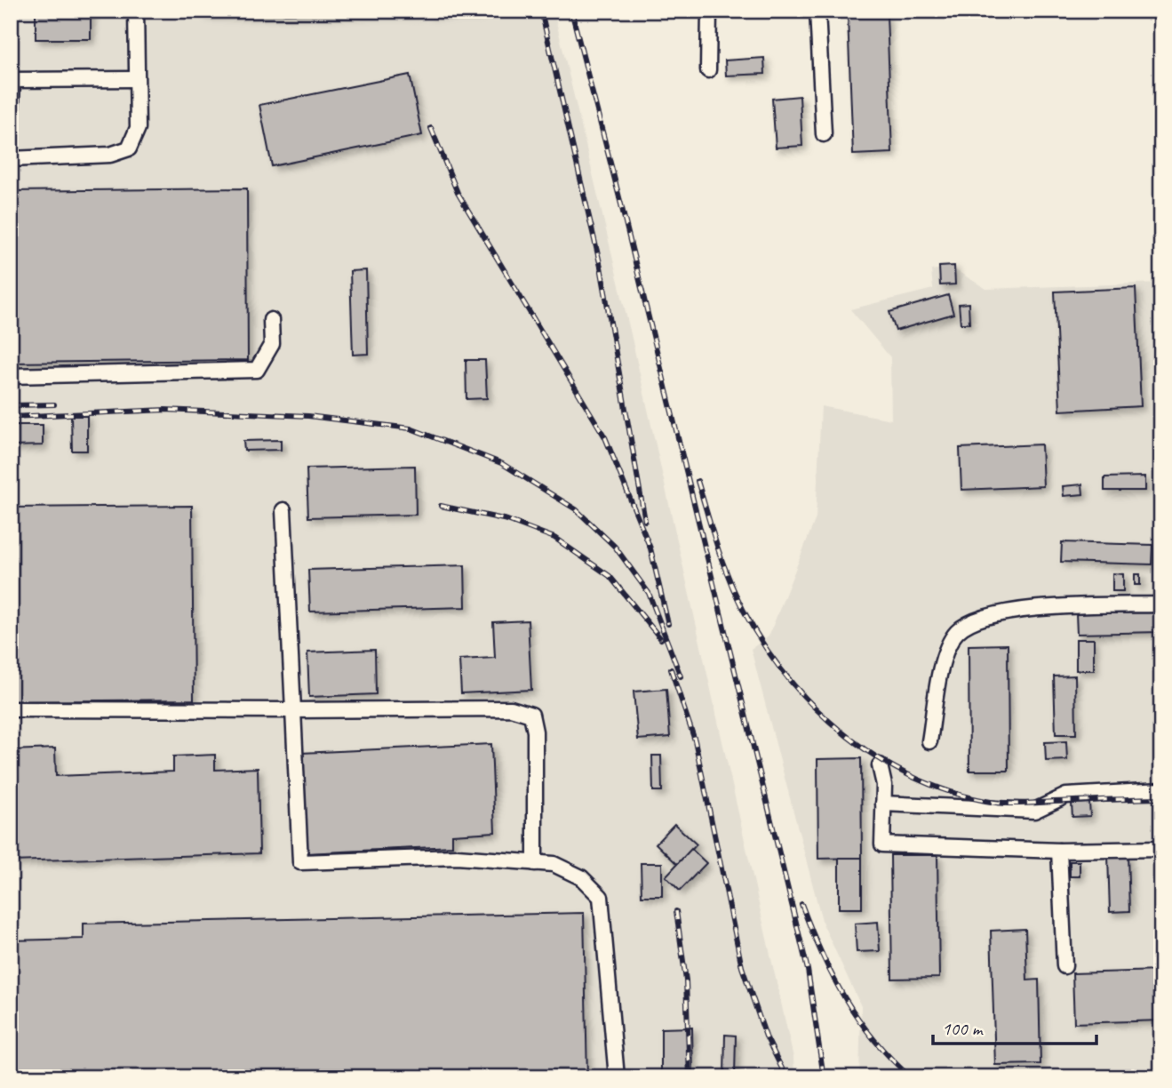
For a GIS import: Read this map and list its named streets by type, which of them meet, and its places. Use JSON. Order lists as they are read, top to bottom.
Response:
{
  "scale_bar": "100 m"
}
